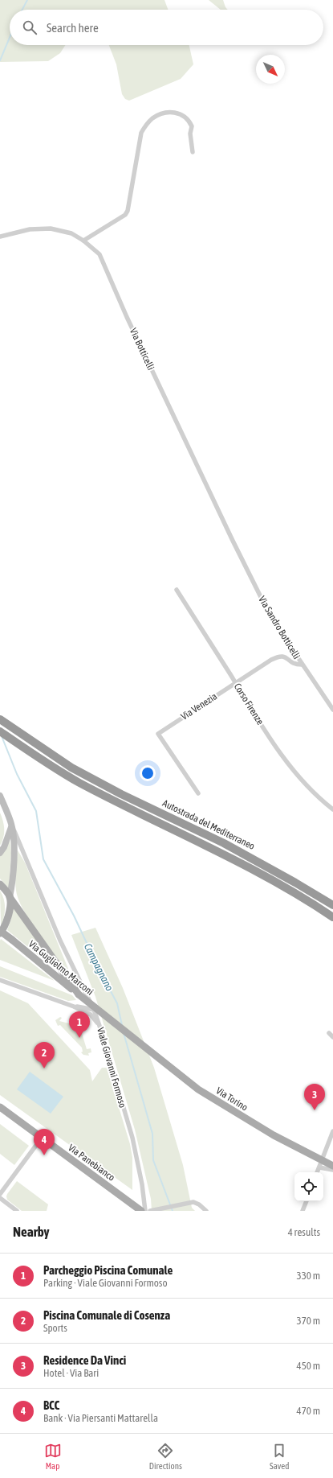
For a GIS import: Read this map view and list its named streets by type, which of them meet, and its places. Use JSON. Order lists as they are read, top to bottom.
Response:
{
  "streets": {
    "highway": ["Autostrada del Mediterraneo"],
    "main road": ["Via Guglielmo Marconi", "Via Torino", "Via Panebianco"],
    "street": [
      "Via Botticelli",
      "Via Sandro Botticelli",
      "Corso Firenze",
      "Via Venezia",
      "Viale Giovanni Formoso"
    ]
  },
  "crossings": [
    ["Via Botticelli", "Via Sandro Botticelli"],
    ["Via Sandro Botticelli", "Via Venezia"],
    ["Corso Firenze", "Via Venezia"],
    ["Via Guglielmo Marconi", "Via Torino"]
  ],
  "water": ["Campagnano"],
  "north": "bottom right",
  "page": {
    "search": "Search here",
    "pins": [
      "1",
      "2",
      "3",
      "4"
    ],
    "heading": ["Nearby", "4 results"],
    "list": [
      {
        "mark": "1",
        "name": "Parcheggio Piscina Comunale",
        "note": "Parking · Viale Giovanni Formoso",
        "value": "330 m"
      },
      {
        "mark": "2",
        "name": "Piscina Comunale di Cosenza",
        "note": "Sports",
        "value": "370 m"
      },
      {
        "mark": "3",
        "name": "Residence Da Vinci",
        "note": "Hotel · Via Bari",
        "value": "450 m"
      },
      {
        "mark": "4",
        "name": "BCC",
        "note": "Bank · Via Piersanti Mattarella",
        "value": "470 m"
      }
    ],
    "nav": ["Map", "Directions", "Saved"]
  }
}
